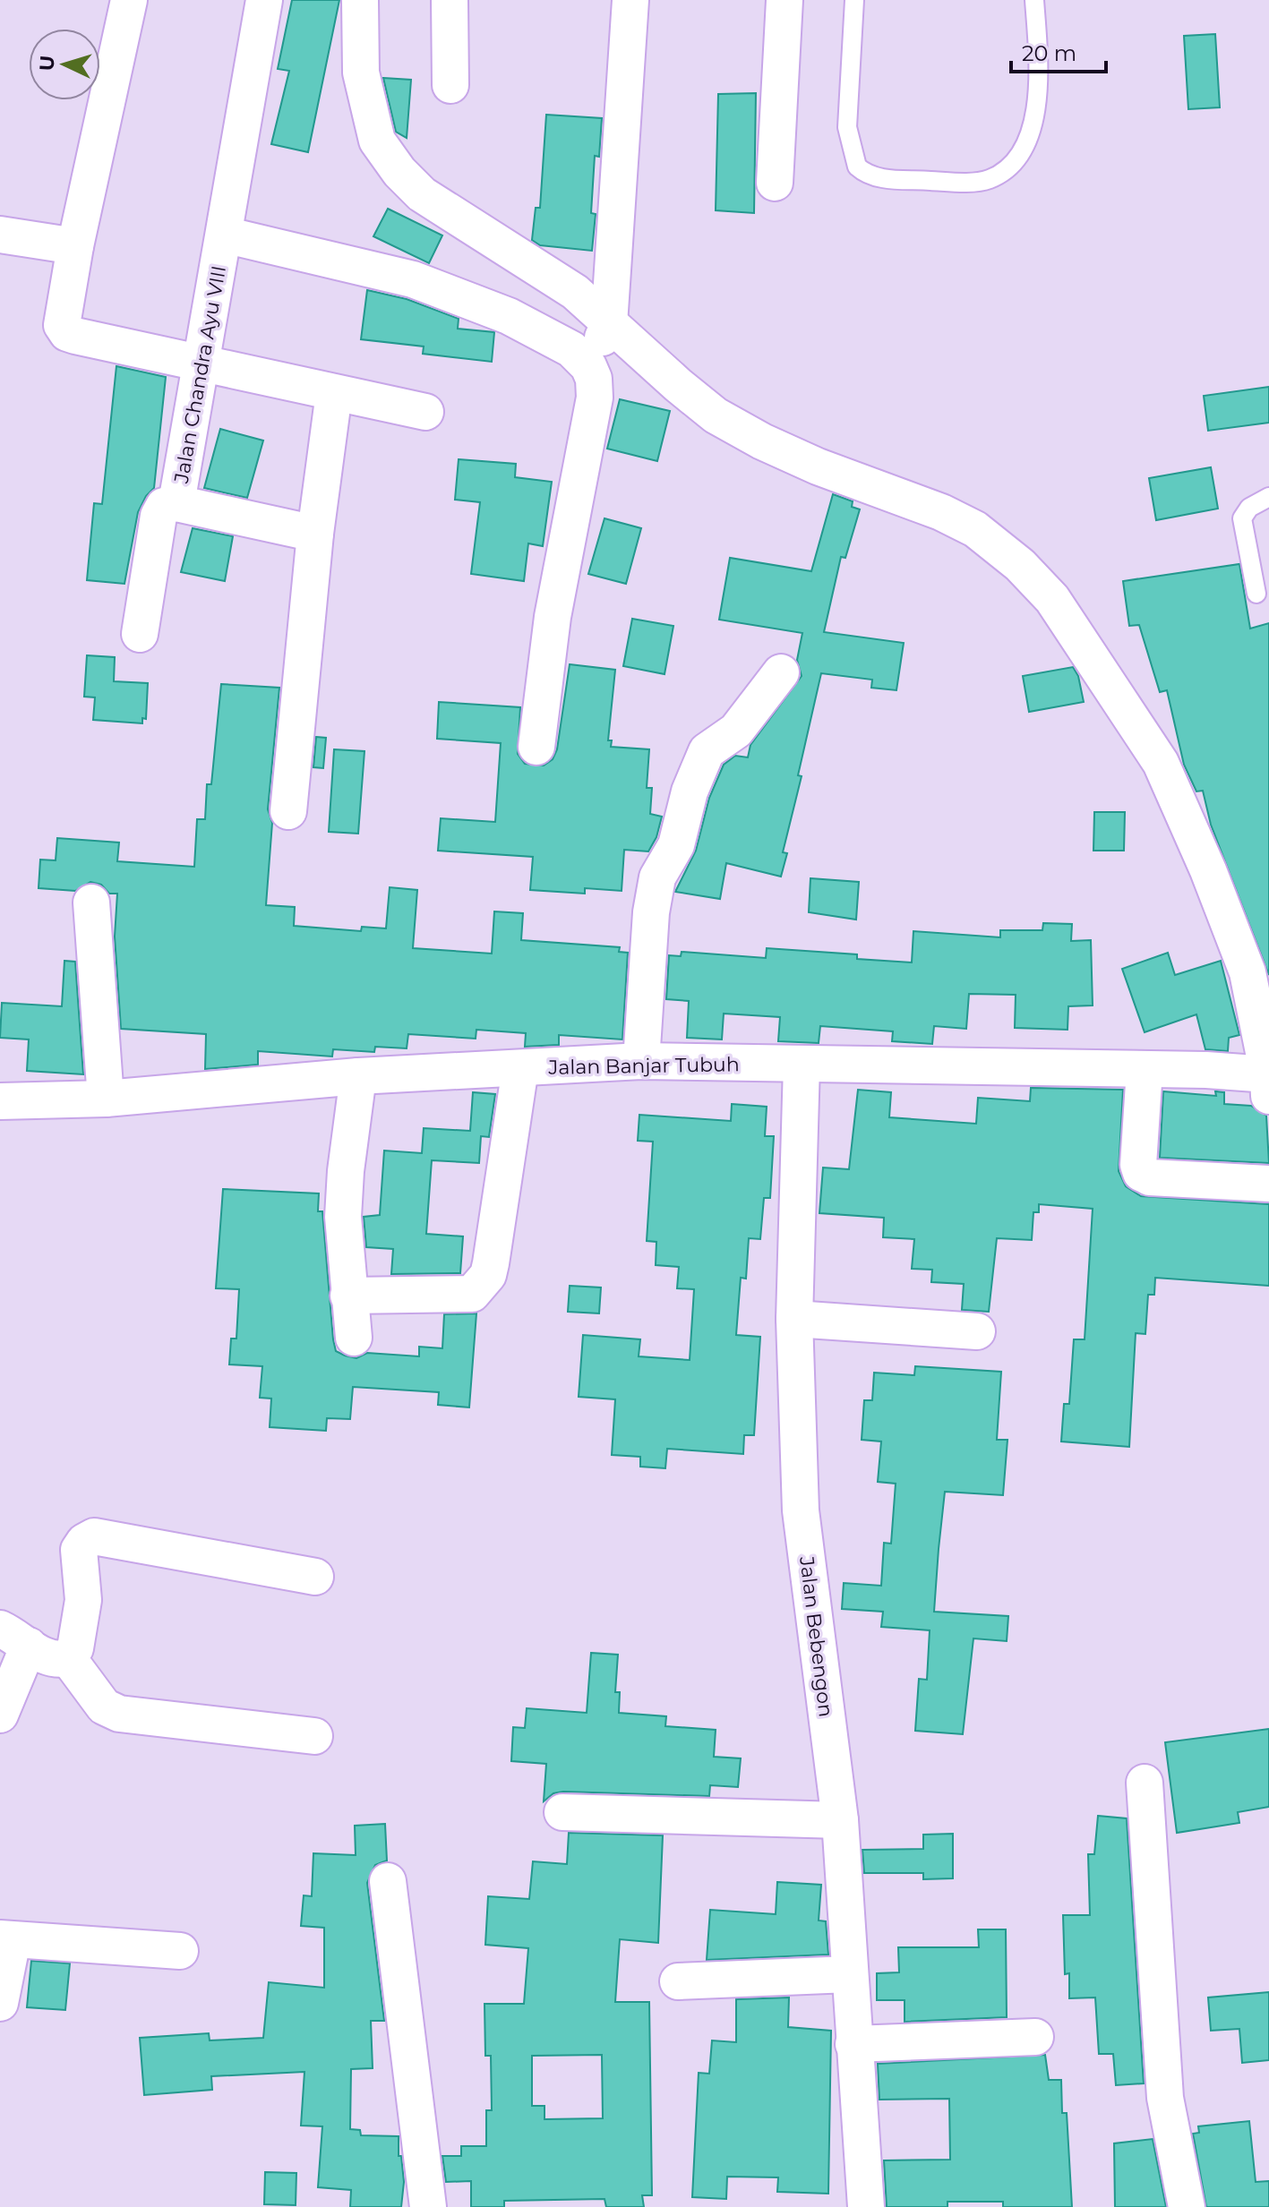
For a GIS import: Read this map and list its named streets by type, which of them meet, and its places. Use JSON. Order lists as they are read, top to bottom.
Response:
{
  "streets": {
    "street": ["Jalan Chandra Ayu VIII", "Jalan Banjar Tubuh", "Jalan Bebengon"]
  },
  "crossings": [
    ["Jalan Banjar Tubuh", "Jalan Bebengon"]
  ],
  "scale_bar": "20 m",
  "north": "left"
}
